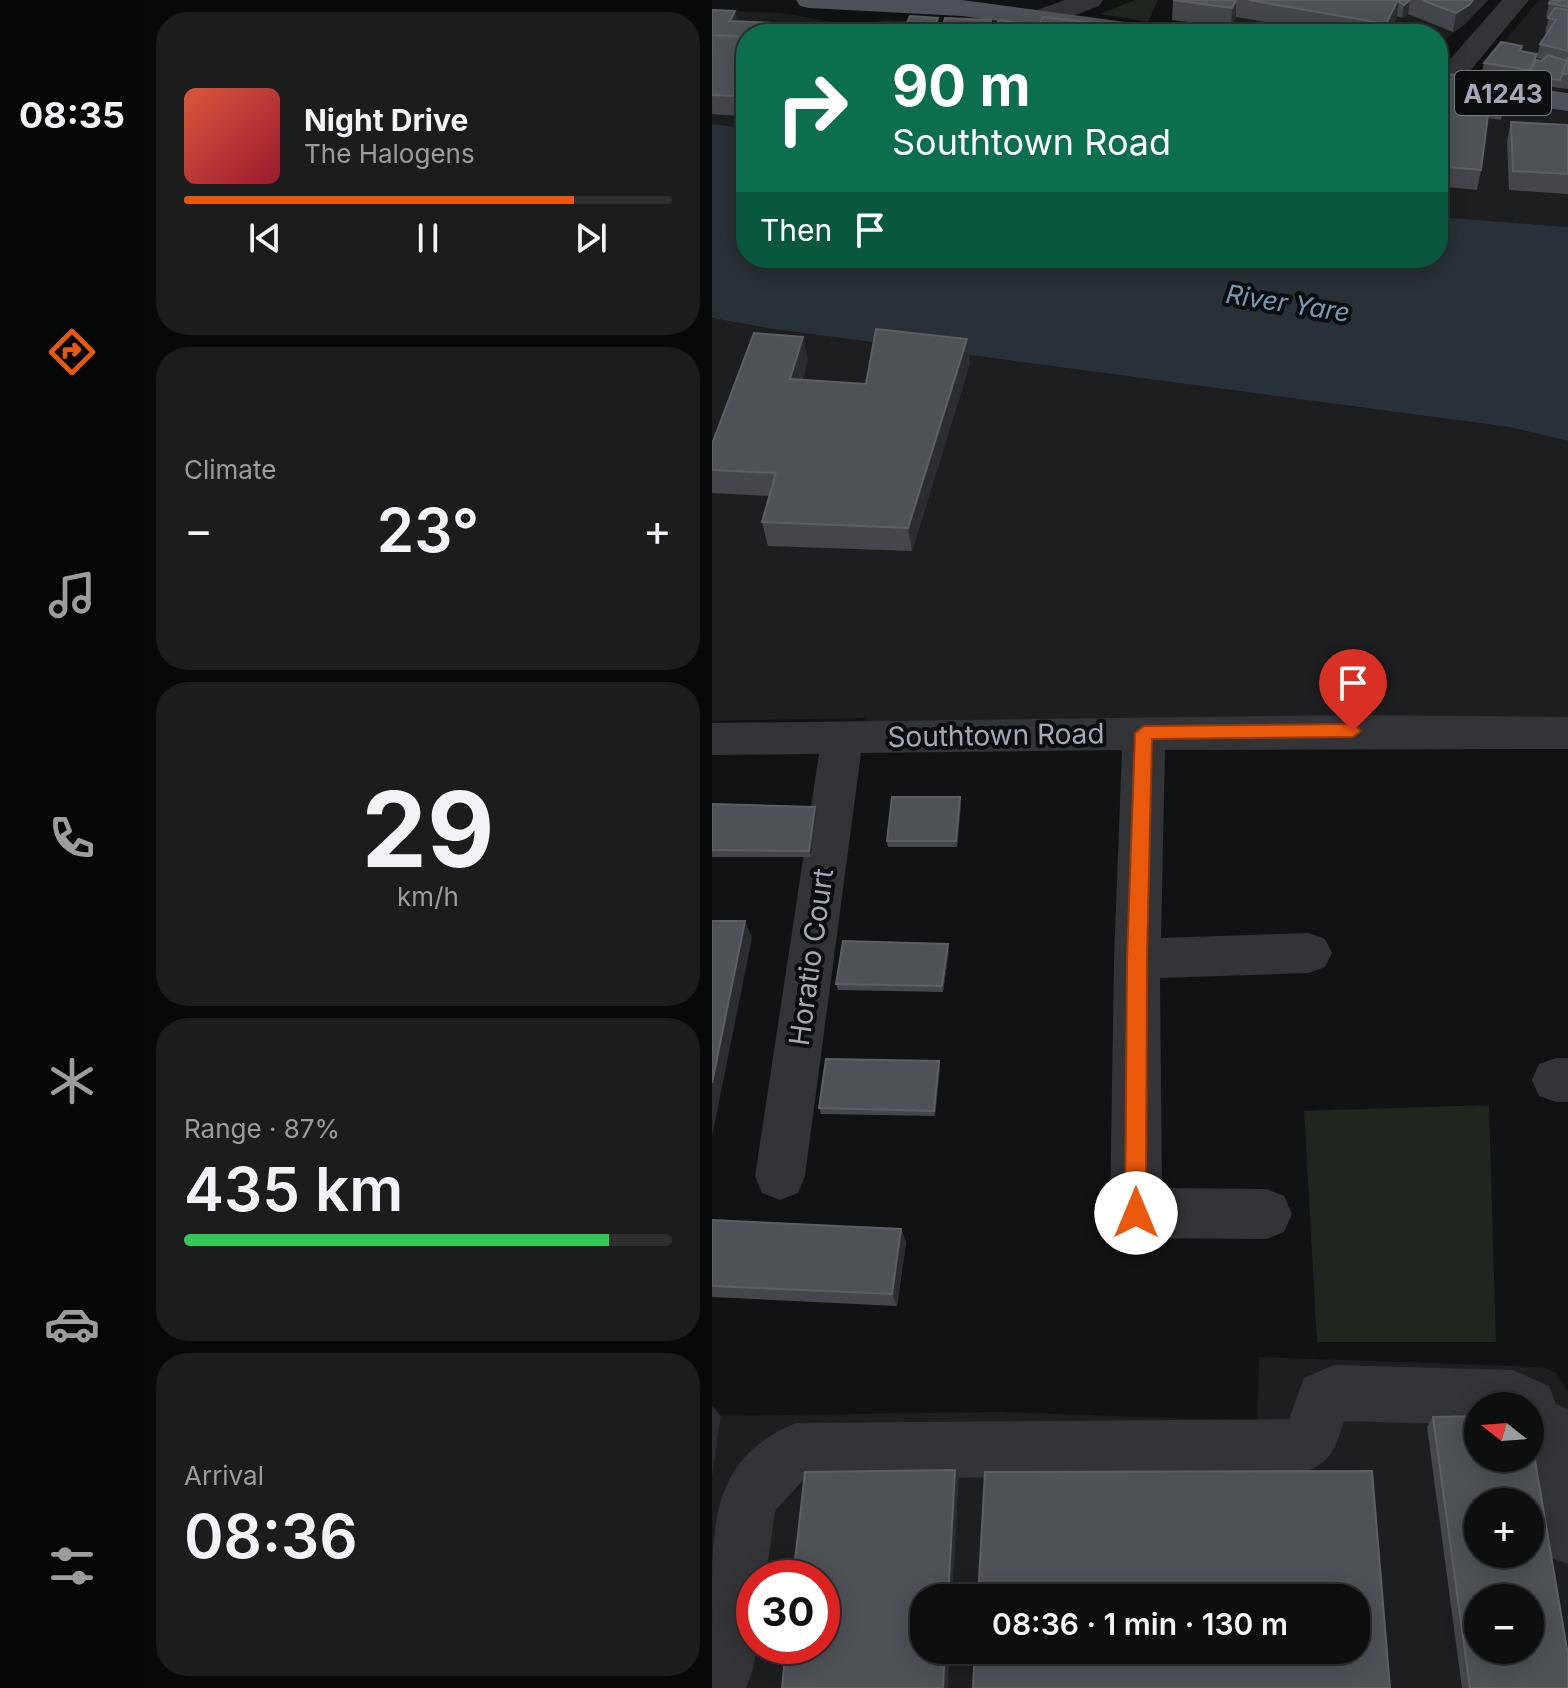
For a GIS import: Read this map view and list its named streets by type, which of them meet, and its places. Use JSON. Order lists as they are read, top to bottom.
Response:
{
  "streets": {
    "main road": ["A1243"],
    "street": ["Southtown Road", "Horatio Court"]
  },
  "crossings": [
    ["Southtown Road", "Horatio Court"]
  ],
  "water": ["River Yare"],
  "north": "left",
  "page": {
    "tabs": "08:35",
    "turn": ["90 m", "Southtown Road"],
    "song": ["Night Drive", "The Halogens"],
    "then": "Then",
    "tile": [
      "Climate",
      ["29", "km/h"],
      ["Range · 87%", "435 km"],
      ["Arrival", "08:36"]
    ],
    "heat": ["−", "23°", "+"],
    "map_buttons": ["+", "−"],
    "limit": "30",
    "trip": "08:36 · 1 min · 130 m"
  }
}
